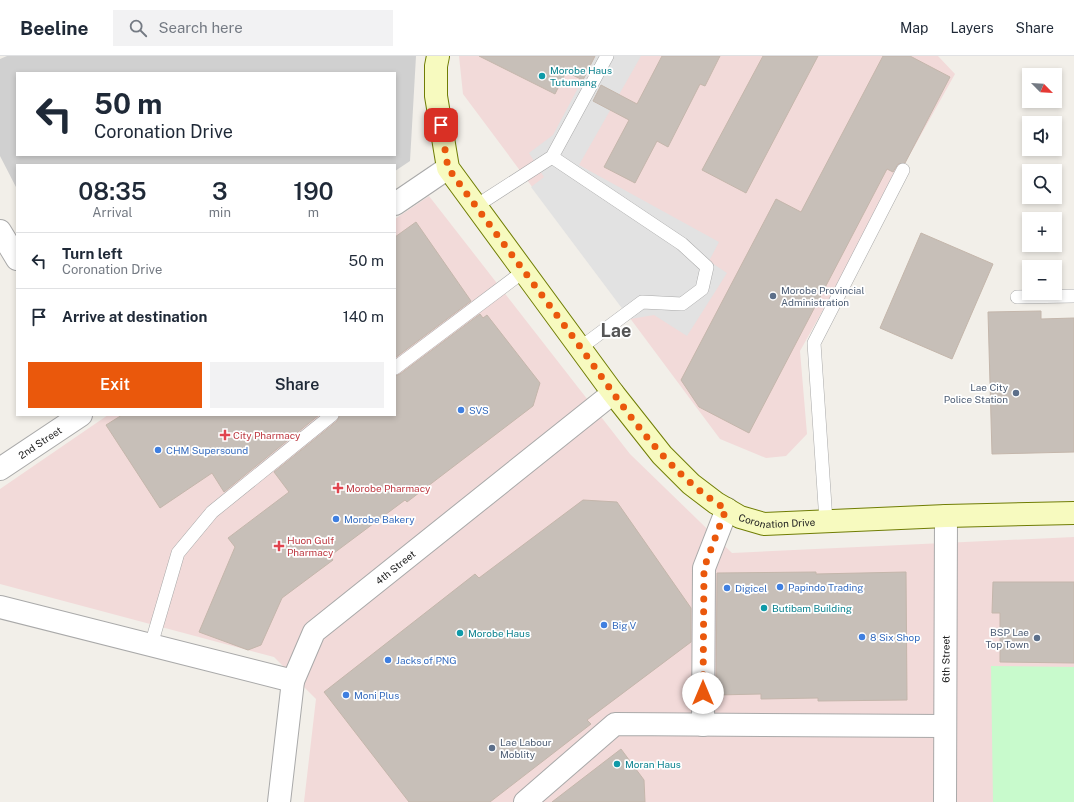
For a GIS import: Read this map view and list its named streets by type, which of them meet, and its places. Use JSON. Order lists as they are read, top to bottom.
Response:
{
  "streets": {
    "street": [
      "2nd Street",
      "Coronation Drive",
      "4th Street",
      "6th Street"
    ]
  },
  "crossings": [
    ["Coronation Drive", "4th Street"],
    ["Coronation Drive", "6th Street"]
  ],
  "districts": ["Lae"],
  "places": {
    "other": [
      "Morobe Haus Tutumang",
      "Morobe Provincial Administration",
      "Lae City Police Station",
      "SVS",
      "CHM Supersound",
      "Morobe Bakery",
      "Papindo Trading",
      "Digicel",
      "Butibam Building",
      "Big V",
      "Morobe Haus",
      "8 Six Shop",
      "BSP Lae Top Town",
      "Jacks of PNG",
      "Moni Plus",
      "Lae Labour Moblity",
      "Moran Haus"
    ],
    "health": ["City Pharmacy", "Morobe Pharmacy", "Huon Gulf Pharmacy"]
  },
  "north": "bottom right",
  "page": {
    "header": "Beeline",
    "search": "Search here",
    "nav": ["Map", "Layers", "Share"],
    "map_buttons": ["+", "−"],
    "turn": ["50 m", "Coronation Drive"],
    "eta": [
      "08:35",
      "Arrival",
      "3",
      "min",
      "190",
      "m"
    ],
    "list": [
      {
        "name": "Turn left",
        "note": "Coronation Drive",
        "value": "50 m"
      },
      {
        "name": "Arrive at destination",
        "value": "140 m"
      }
    ],
    "buttons": ["Exit", "Share"]
  }
}
